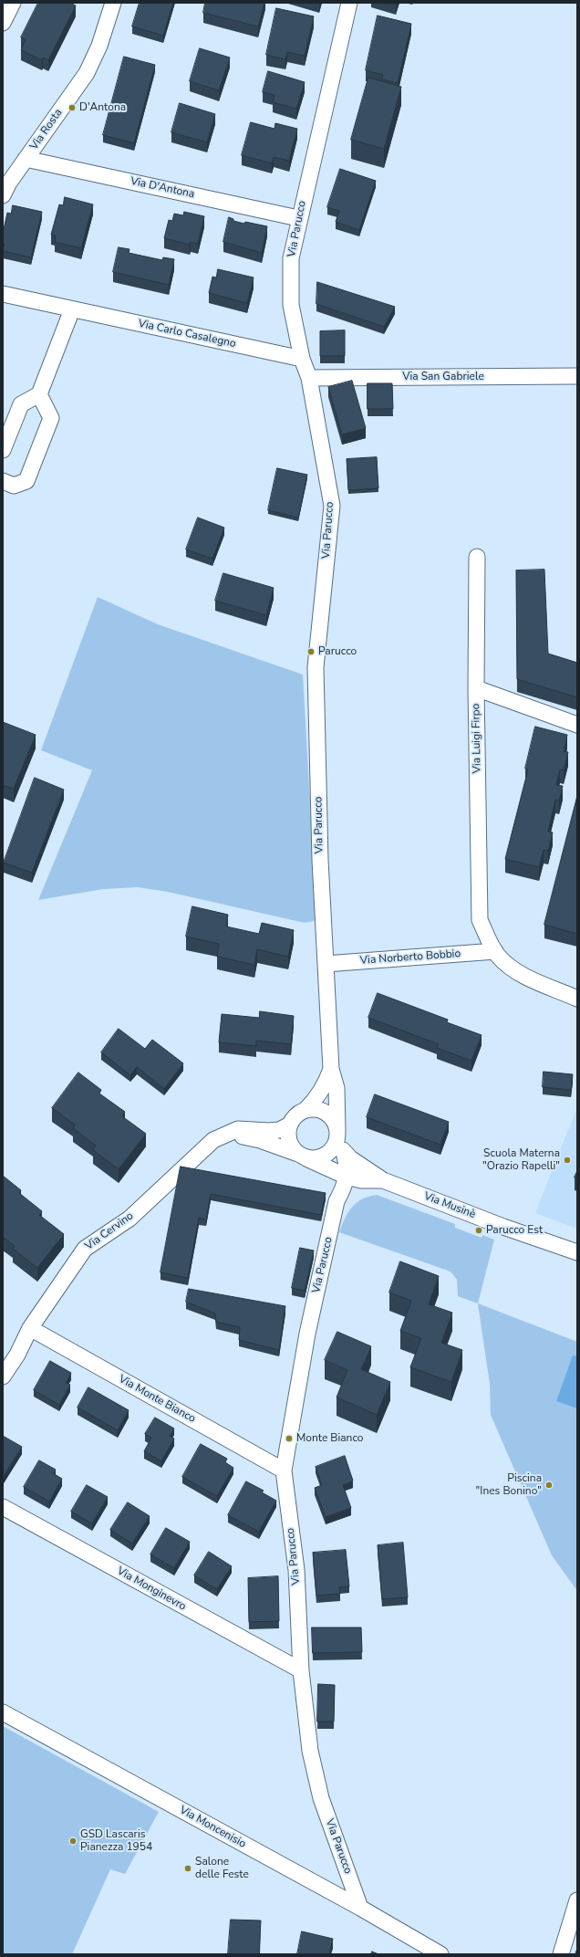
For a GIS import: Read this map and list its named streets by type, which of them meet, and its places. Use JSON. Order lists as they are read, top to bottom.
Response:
{
  "streets": {
    "street": [
      "Via Rosta",
      "Via D'Antona",
      "Via Parucco",
      "Via Carlo Casalegno",
      "Via San Gabriele",
      "Via Luigi Firpo",
      "Via Norberto Bobbio",
      "Via Musinè",
      "Via Cervino",
      "Via Monte Bianco",
      "Via Monginevro",
      "Via Moncenisio"
    ]
  },
  "crossings": [
    ["Via Rosta", "Via D'Antona"],
    ["Via D'Antona", "Via Parucco"],
    ["Via Parucco", "Via Carlo Casalegno"],
    ["Via Parucco", "Via San Gabriele"],
    ["Via Parucco", "Via Norberto Bobbio"],
    ["Via Parucco", "Via Monte Bianco"],
    ["Via Parucco", "Via Monginevro"],
    ["Via Parucco", "Via Moncenisio"],
    ["Via Luigi Firpo", "Via Norberto Bobbio"],
    ["Via Musinè", "Via Cervino"],
    ["Via Cervino", "Via Monte Bianco"]
  ],
  "places": [
    "D'Antona",
    "Parucco",
    "Scuola Materna \"Orazio Rapelli\"",
    "Parucco Est",
    "Monte Bianco",
    "Piscina \"Ines Bonino\"",
    "GSD Lascaris Pianezza 1954",
    "Salone delle Feste"
  ]
}
